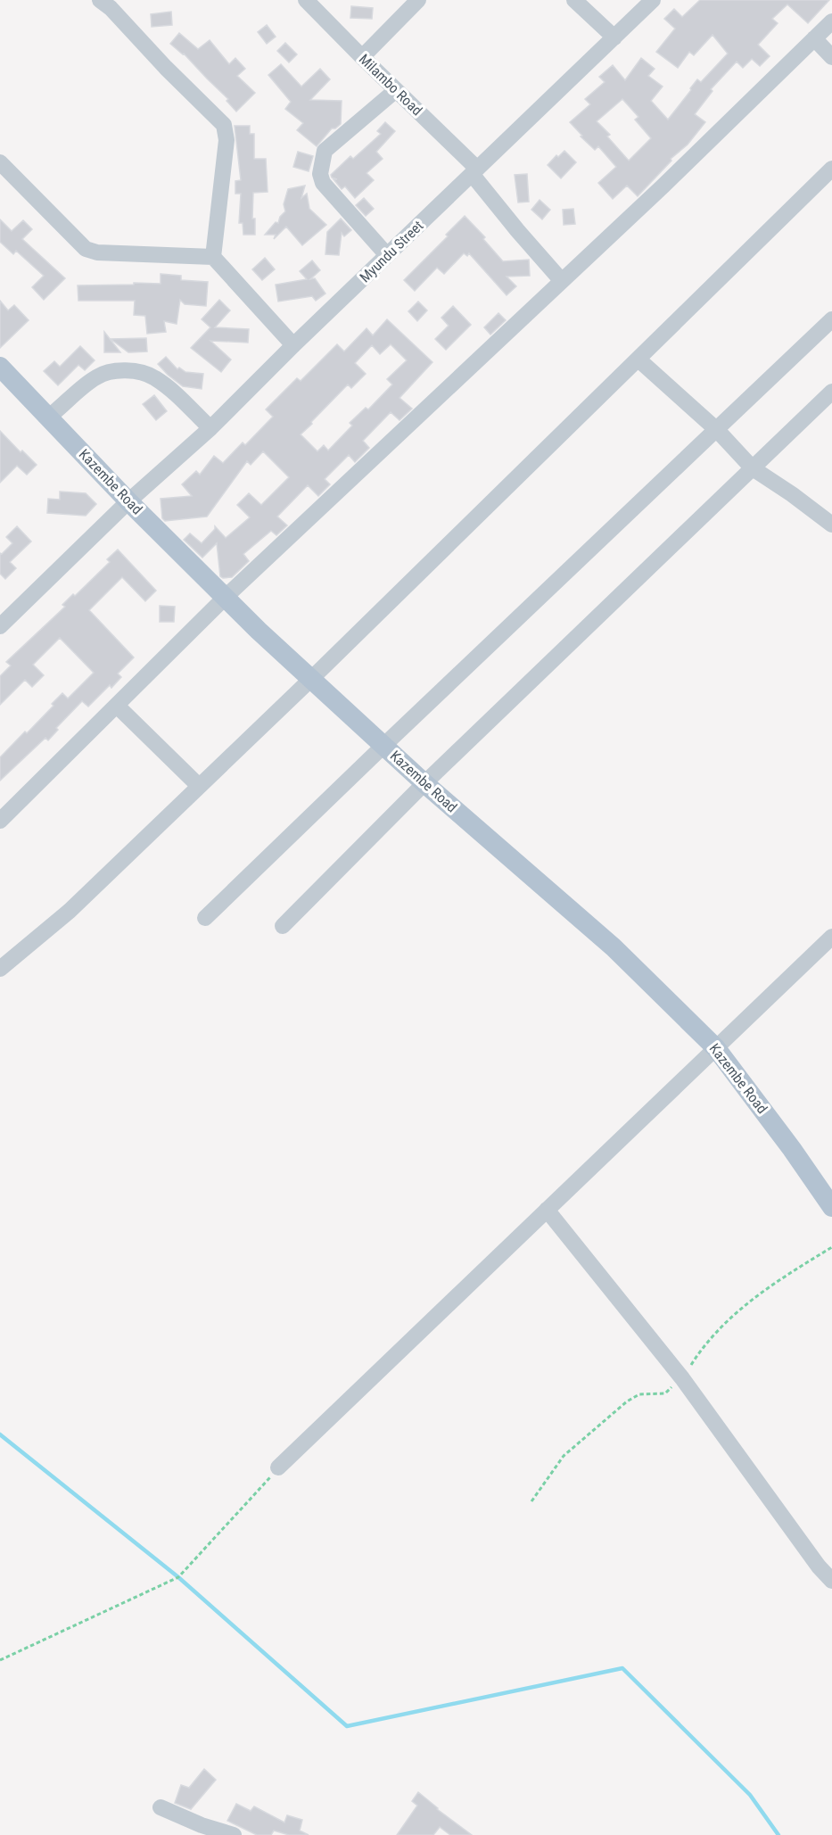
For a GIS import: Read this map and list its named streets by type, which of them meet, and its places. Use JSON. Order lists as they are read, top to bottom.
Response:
{
  "streets": {
    "main road": ["Kazembe Road"],
    "street": ["Milambo Road", "Myundu Street"]
  },
  "crossings": [
    ["Milambo Road", "Myundu Street"],
    ["Myundu Street", "Kazembe Road"]
  ]
}
